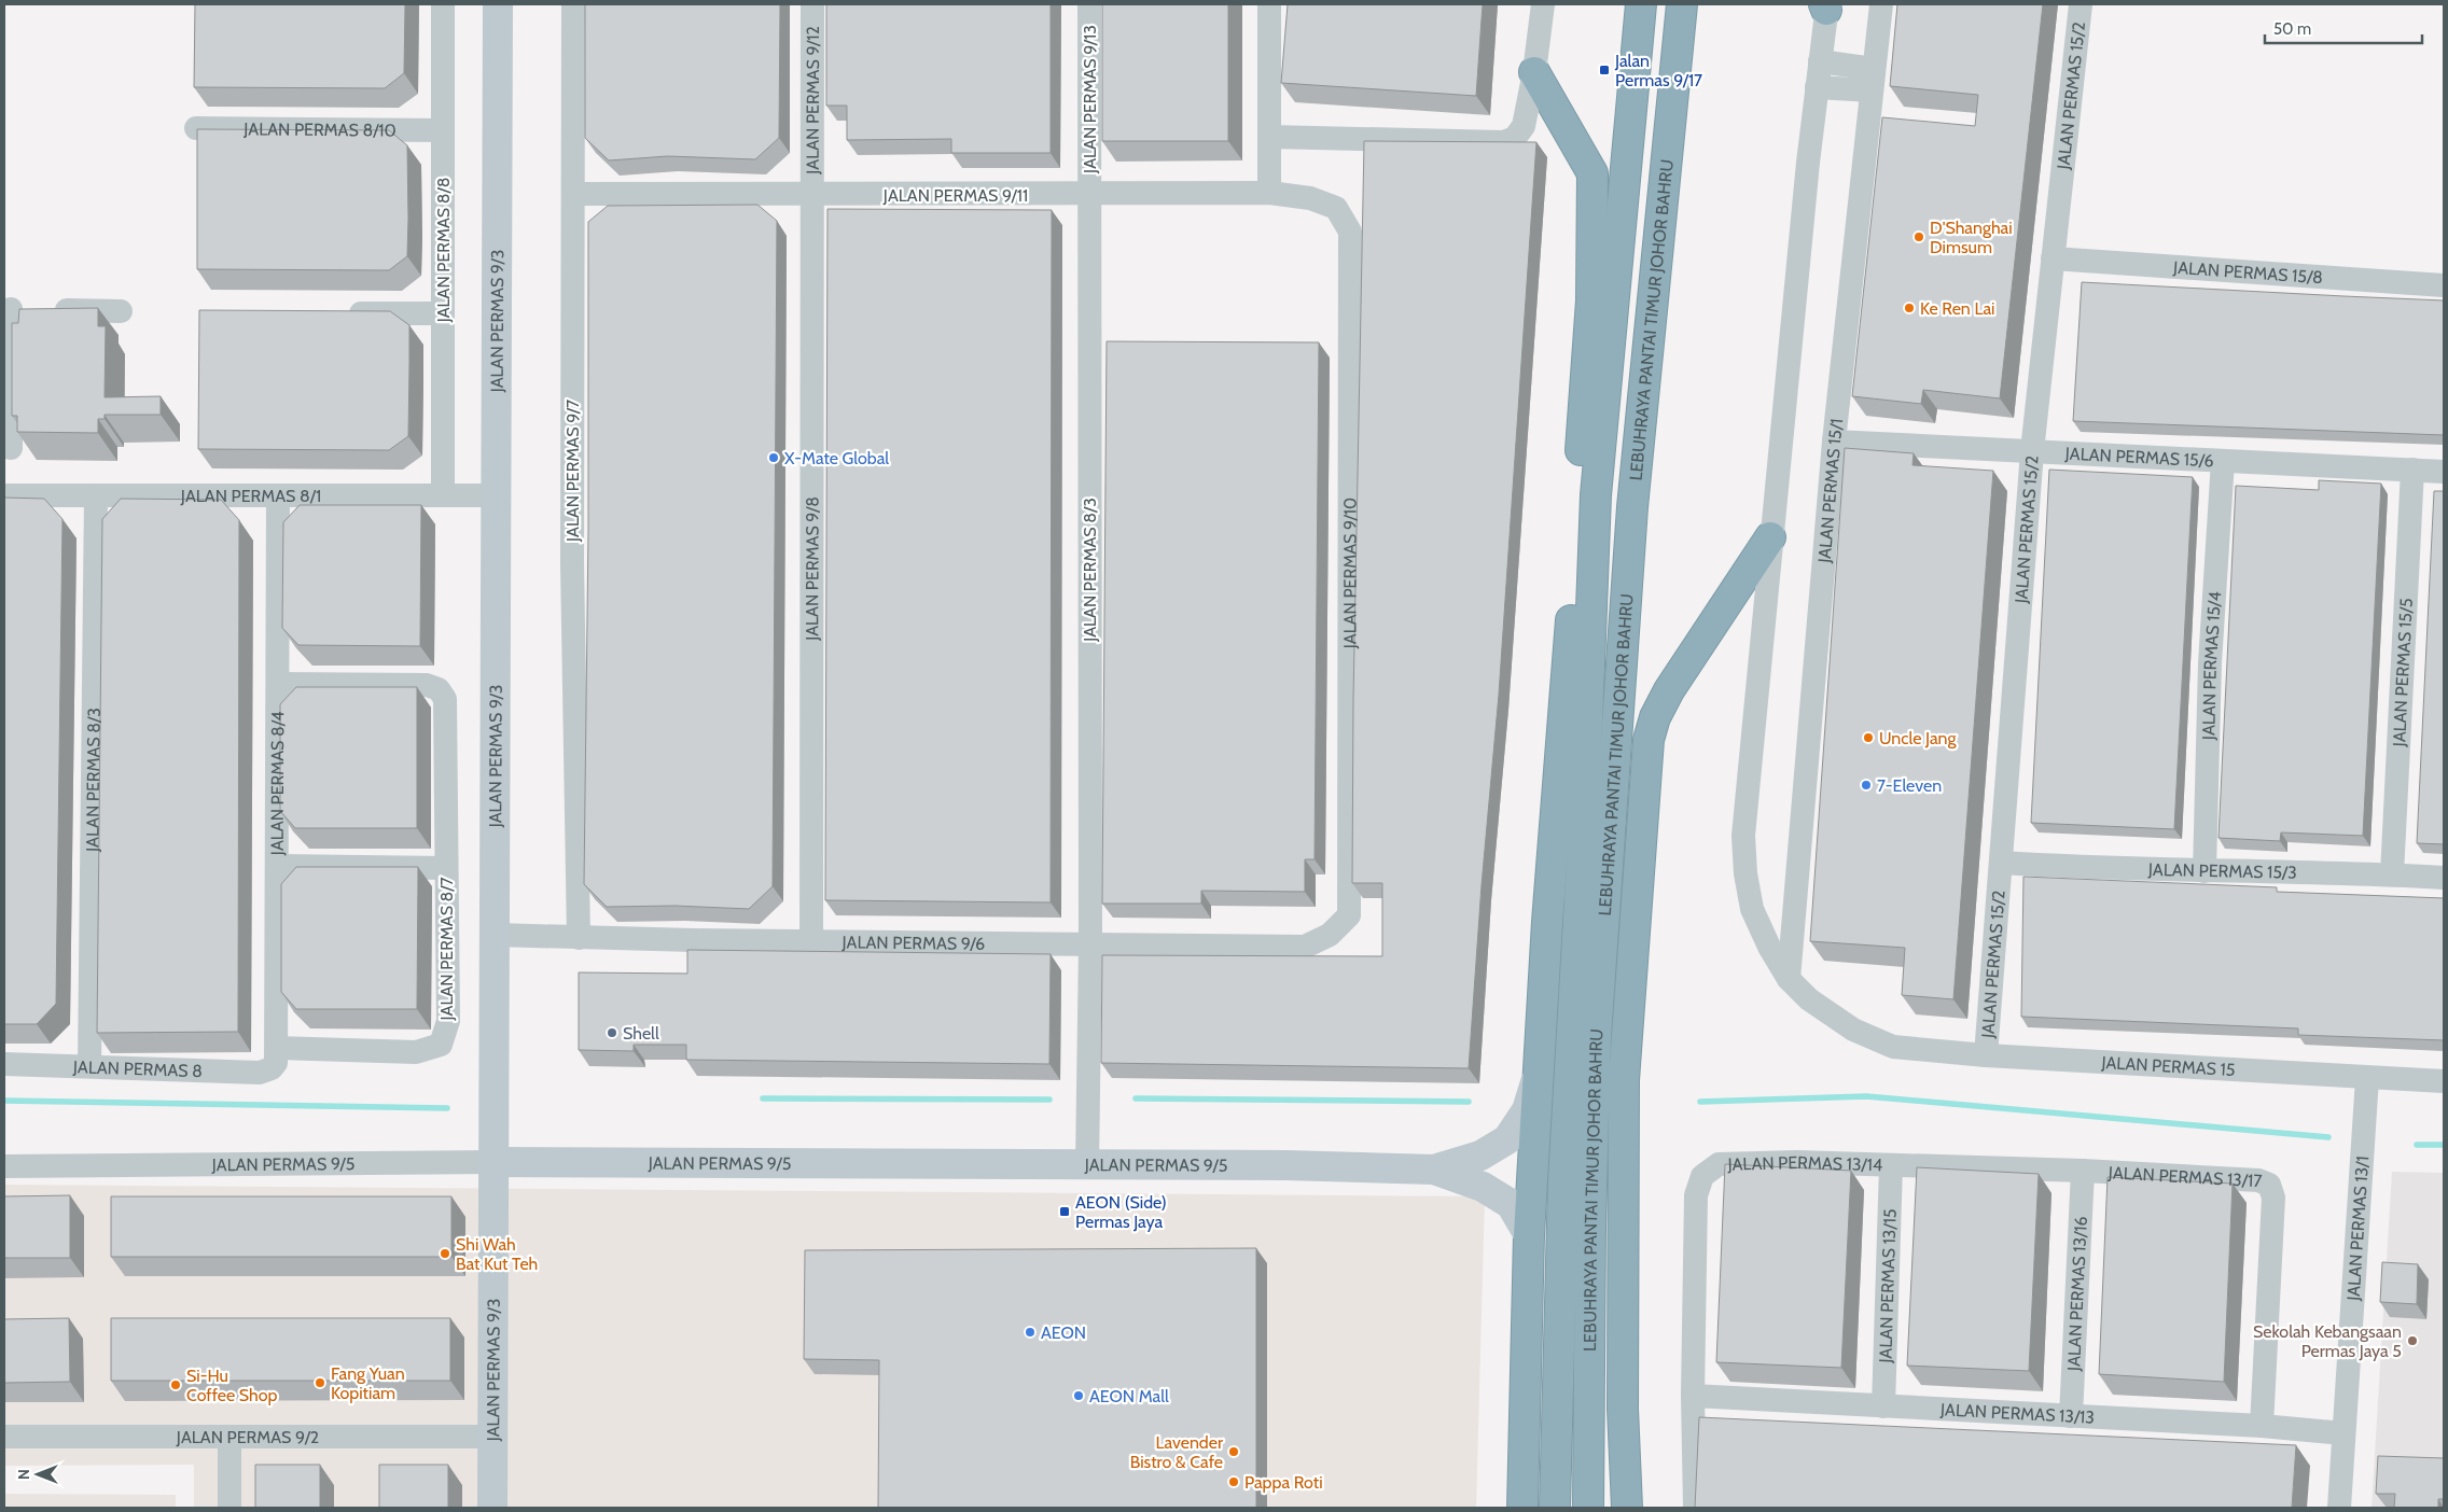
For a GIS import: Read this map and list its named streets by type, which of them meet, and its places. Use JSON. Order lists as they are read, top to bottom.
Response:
{
  "streets": {
    "highway": ["LEBUHRAYA PANTAI TIMUR JOHOR BAHRU"],
    "street": [
      "JALAN PERMAS 15/2",
      "JALAN PERMAS 9/12",
      "JALAN PERMAS 9/13",
      "JALAN PERMAS 8/10",
      "JALAN PERMAS 9/11",
      "JALAN PERMAS 8/8",
      "JALAN PERMAS 15/8",
      "JALAN PERMAS 9/3",
      "JALAN PERMAS 15/6",
      "JALAN PERMAS 9/7",
      "JALAN PERMAS 15/1",
      "JALAN PERMAS 8/1",
      "JALAN PERMAS 9/8",
      "JALAN PERMAS 8/3",
      "JALAN PERMAS 9/10",
      "JALAN PERMAS 15/4",
      "JALAN PERMAS 15/5",
      "JALAN PERMAS 8/4",
      "JALAN PERMAS 15/3",
      "JALAN PERMAS 9/6",
      "JALAN PERMAS 8/7",
      "JALAN PERMAS 15",
      "JALAN PERMAS 8",
      "JALAN PERMAS 9/5",
      "JALAN PERMAS 13/14",
      "JALAN PERMAS 13/17",
      "JALAN PERMAS 13/1",
      "JALAN PERMAS 13/15",
      "JALAN PERMAS 13/16",
      "JALAN PERMAS 13/13",
      "JALAN PERMAS 9/2"
    ]
  },
  "crossings": [
    ["JALAN PERMAS 15/2", "JALAN PERMAS 15/8"],
    ["JALAN PERMAS 15/2", "JALAN PERMAS 15/6"],
    ["JALAN PERMAS 15/2", "JALAN PERMAS 15/3"],
    ["JALAN PERMAS 15/2", "JALAN PERMAS 15"],
    ["JALAN PERMAS 9/12", "JALAN PERMAS 9/11"],
    ["JALAN PERMAS 9/12", "JALAN PERMAS 9/8"],
    ["JALAN PERMAS 9/13", "JALAN PERMAS 9/11"],
    ["JALAN PERMAS 9/13", "JALAN PERMAS 8/3"],
    ["JALAN PERMAS 8/10", "JALAN PERMAS 8/8"],
    ["JALAN PERMAS 9/11", "JALAN PERMAS 9/7"],
    ["JALAN PERMAS 9/11", "JALAN PERMAS 9/8"],
    ["JALAN PERMAS 9/11", "JALAN PERMAS 8/3"],
    ["JALAN PERMAS 9/11", "JALAN PERMAS 9/10"],
    ["JALAN PERMAS 8/8", "JALAN PERMAS 8/1"],
    ["JALAN PERMAS 9/3", "JALAN PERMAS 8/1"],
    ["JALAN PERMAS 9/3", "JALAN PERMAS 9/6"],
    ["JALAN PERMAS 9/3", "JALAN PERMAS 9/5"],
    ["JALAN PERMAS 9/3", "JALAN PERMAS 9/2"],
    ["JALAN PERMAS 15/6", "JALAN PERMAS 15/1"],
    ["JALAN PERMAS 15/6", "JALAN PERMAS 15/4"],
    ["JALAN PERMAS 15/6", "JALAN PERMAS 15/5"],
    ["JALAN PERMAS 9/7", "JALAN PERMAS 9/6"],
    ["JALAN PERMAS 15/1", "JALAN PERMAS 15"],
    ["JALAN PERMAS 8/1", "JALAN PERMAS 8/3"],
    ["JALAN PERMAS 8/1", "JALAN PERMAS 8/4"],
    ["JALAN PERMAS 9/8", "JALAN PERMAS 9/6"],
    ["JALAN PERMAS 8/3", "JALAN PERMAS 9/6"],
    ["JALAN PERMAS 8/3", "JALAN PERMAS 8"],
    ["JALAN PERMAS 8/3", "JALAN PERMAS 9/5"],
    ["JALAN PERMAS 9/10", "JALAN PERMAS 9/6"],
    ["JALAN PERMAS 15/4", "JALAN PERMAS 15/3"],
    ["JALAN PERMAS 15/5", "JALAN PERMAS 15/3"],
    ["JALAN PERMAS 8/4", "JALAN PERMAS 8/7"],
    ["JALAN PERMAS 8/4", "JALAN PERMAS 8"],
    ["JALAN PERMAS 8/7", "JALAN PERMAS 8"],
    ["JALAN PERMAS 15", "JALAN PERMAS 13/1"],
    ["JALAN PERMAS 13/14", "JALAN PERMAS 13/17"],
    ["JALAN PERMAS 13/14", "JALAN PERMAS 13/15"],
    ["JALAN PERMAS 13/14", "JALAN PERMAS 13/16"],
    ["JALAN PERMAS 13/14", "JALAN PERMAS 13/13"],
    ["JALAN PERMAS 13/17", "JALAN PERMAS 13/16"],
    ["JALAN PERMAS 13/17", "JALAN PERMAS 13/13"],
    ["JALAN PERMAS 13/1", "JALAN PERMAS 13/13"],
    ["JALAN PERMAS 13/15", "JALAN PERMAS 13/13"],
    ["JALAN PERMAS 13/16", "JALAN PERMAS 13/13"]
  ],
  "places": {
    "transit": ["Jalan Permas 9/17", "AEON (Side) Permas Jaya"],
    "other": [
      "D'Shanghai Dimsum",
      "Ke Ren Lai",
      "X-Mate Global",
      "Uncle Jang",
      "7-Eleven",
      "Shell",
      "Shi Wah Bat Kut Teh",
      "AEON",
      "Sekolah Kebangsaan Permas Jaya 5",
      "Fang Yuan Kopitiam",
      "Si-Hu Coffee Shop",
      "AEON Mall",
      "Lavender Bistro & Cafe",
      "Pappa Roti"
    ]
  },
  "scale_bar": "50 m",
  "north": "left"
}
